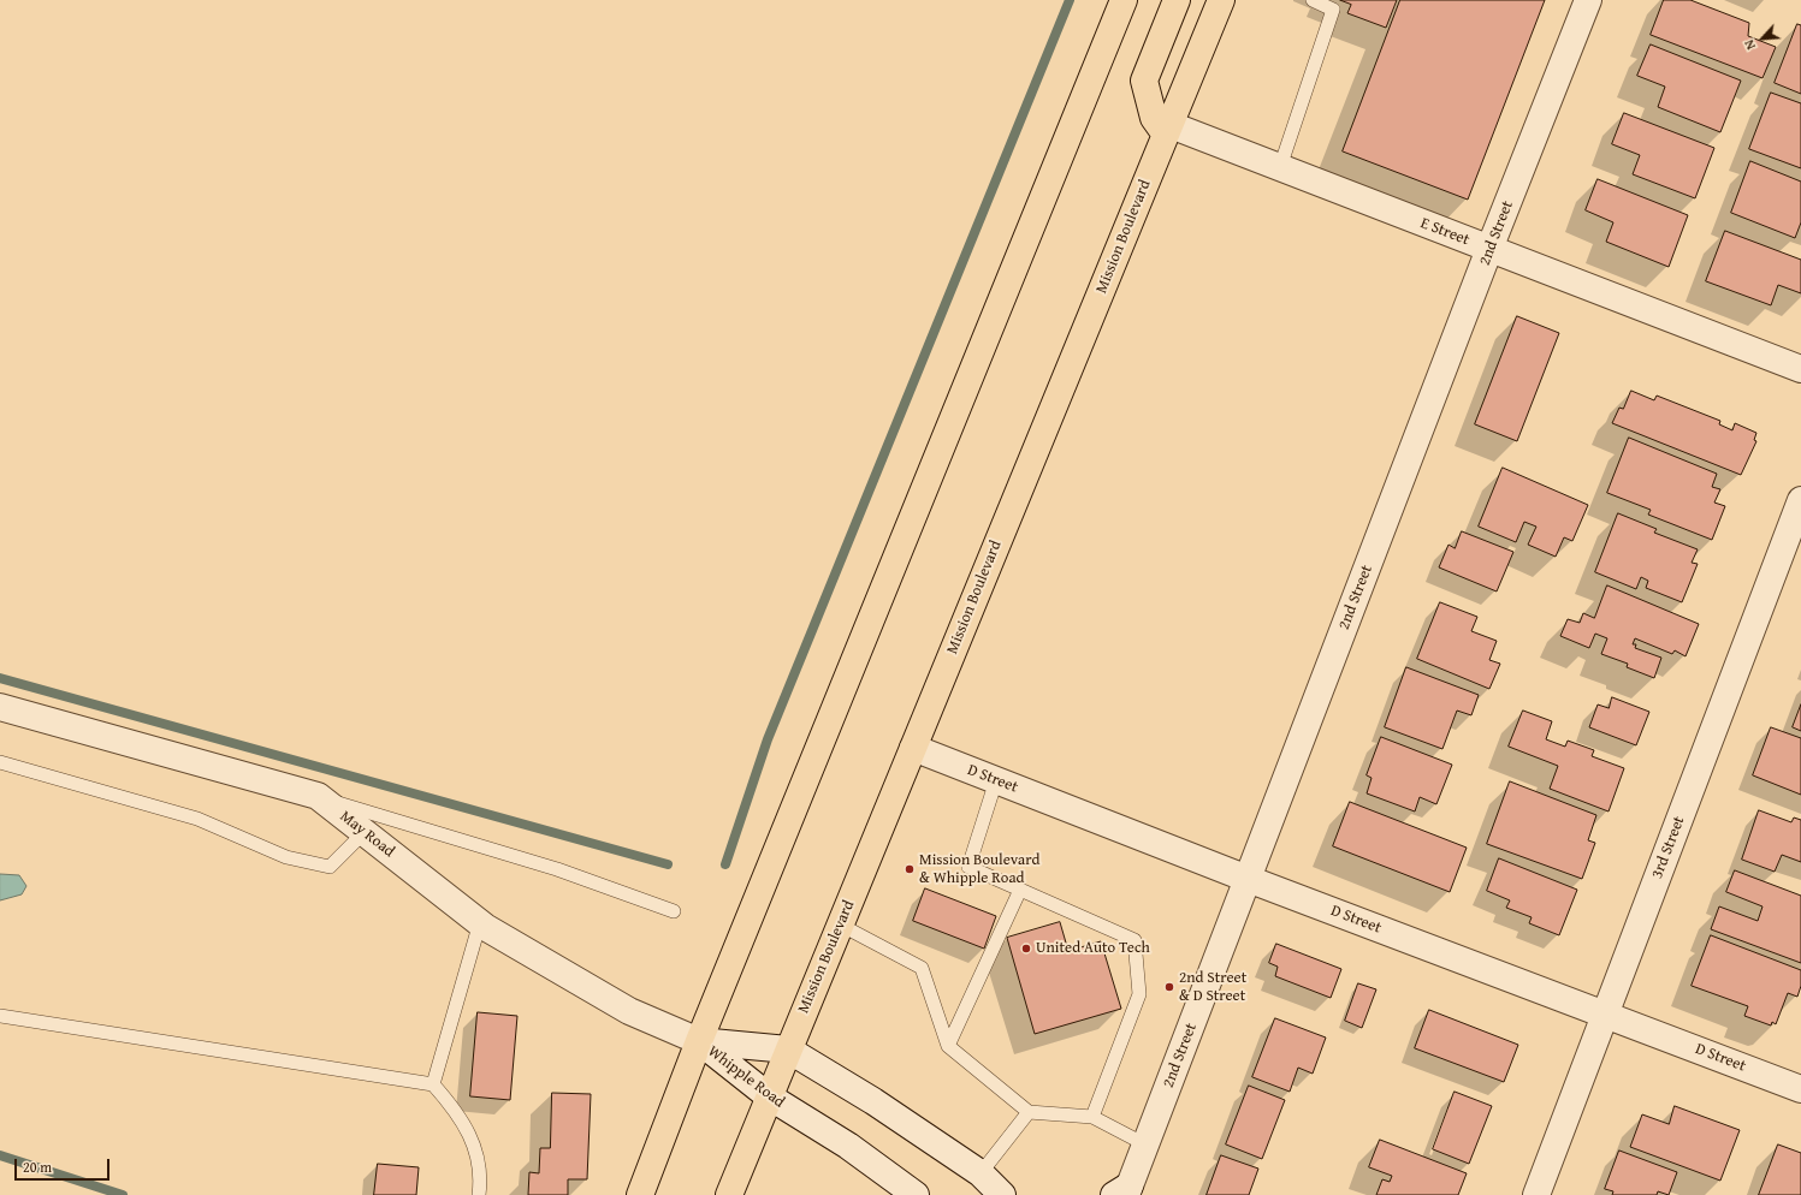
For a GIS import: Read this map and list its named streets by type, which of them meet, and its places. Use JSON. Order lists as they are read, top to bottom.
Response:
{
  "streets": {
    "main road": ["Mission Boulevard"],
    "street": [
      "E Street",
      "2nd Street",
      "D Street",
      "May Road",
      "3rd Street",
      "Whipple Road"
    ]
  },
  "crossings": [
    ["E Street", "2nd Street"],
    ["E Street", "Mission Boulevard"],
    ["2nd Street", "D Street"],
    ["Mission Boulevard", "D Street"],
    ["Mission Boulevard", "Whipple Road"],
    ["D Street", "3rd Street"],
    ["May Road", "Whipple Road"]
  ],
  "places": ["Mission Boulevard & Whipple Road", "United Auto Tech", "2nd Street & D Street"],
  "scale_bar": "20 m",
  "north": "bottom left"
}
